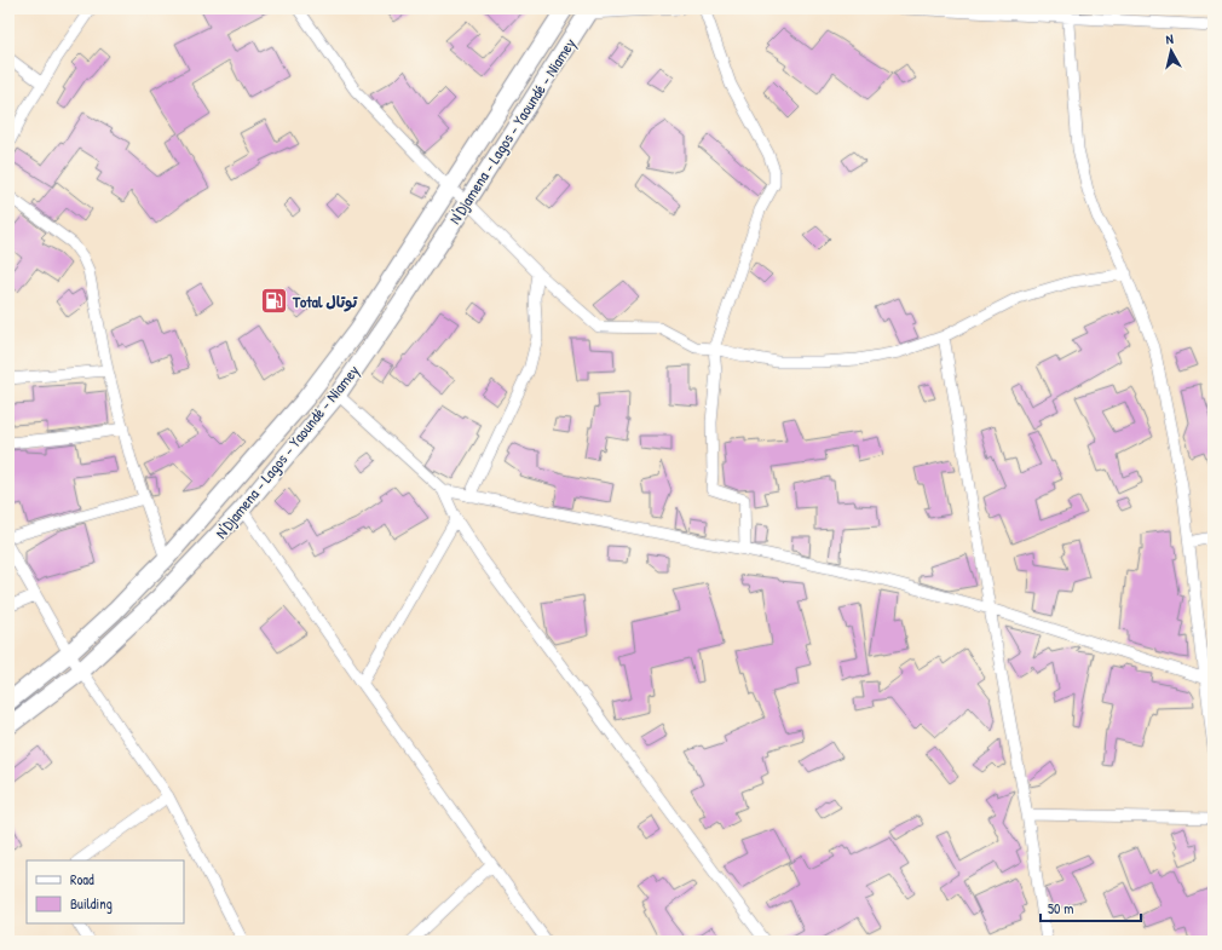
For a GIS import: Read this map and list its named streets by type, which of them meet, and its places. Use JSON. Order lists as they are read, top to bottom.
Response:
{
  "streets": {
    "highway": ["N'Djamena - Lagos - Yaoundé - Niamey"]
  },
  "places": {
    "fuel station": ["Total توتال"]
  },
  "legend": ["Road", "Building"],
  "scale_bar": "50 m",
  "north": "top"
}
